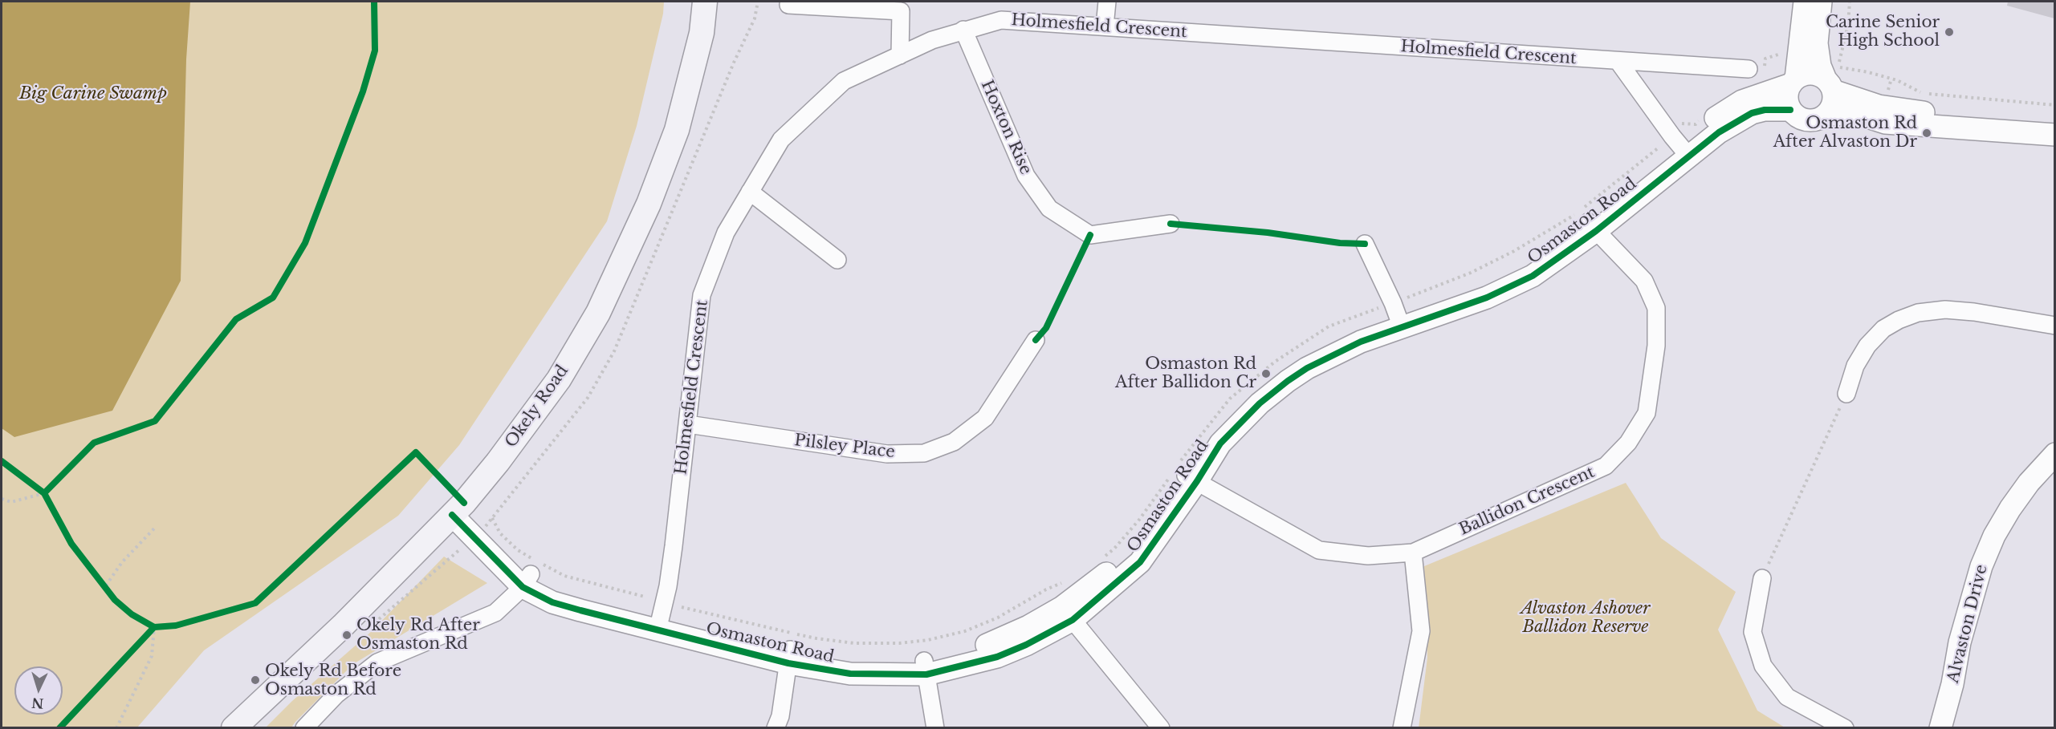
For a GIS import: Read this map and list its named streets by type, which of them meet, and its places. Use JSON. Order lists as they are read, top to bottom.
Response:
{
  "streets": {
    "main road": ["Okely Road"],
    "street": [
      "Holmesfield Crescent",
      "Hoxton Rise",
      "Osmaston Road",
      "Pilsley Place",
      "Ballidon Crescent",
      "Alvaston Drive"
    ]
  },
  "crossings": [
    ["Holmesfield Crescent", "Hoxton Rise"],
    ["Holmesfield Crescent", "Osmaston Road"],
    ["Holmesfield Crescent", "Pilsley Place"],
    ["Osmaston Road", "Okely Road"],
    ["Osmaston Road", "Ballidon Crescent"]
  ],
  "water": ["Big Carine Swamp"],
  "parks": ["Alvaston Ashover Ballidon Reserve"],
  "places": [
    "Carine Senior High School",
    "Osmaston Rd After Alvaston Dr",
    "Osmaston Rd After Ballidon Cr",
    "Okely Rd After Osmaston Rd",
    "Okely Rd Before Osmaston Rd"
  ],
  "north": "bottom"
}
